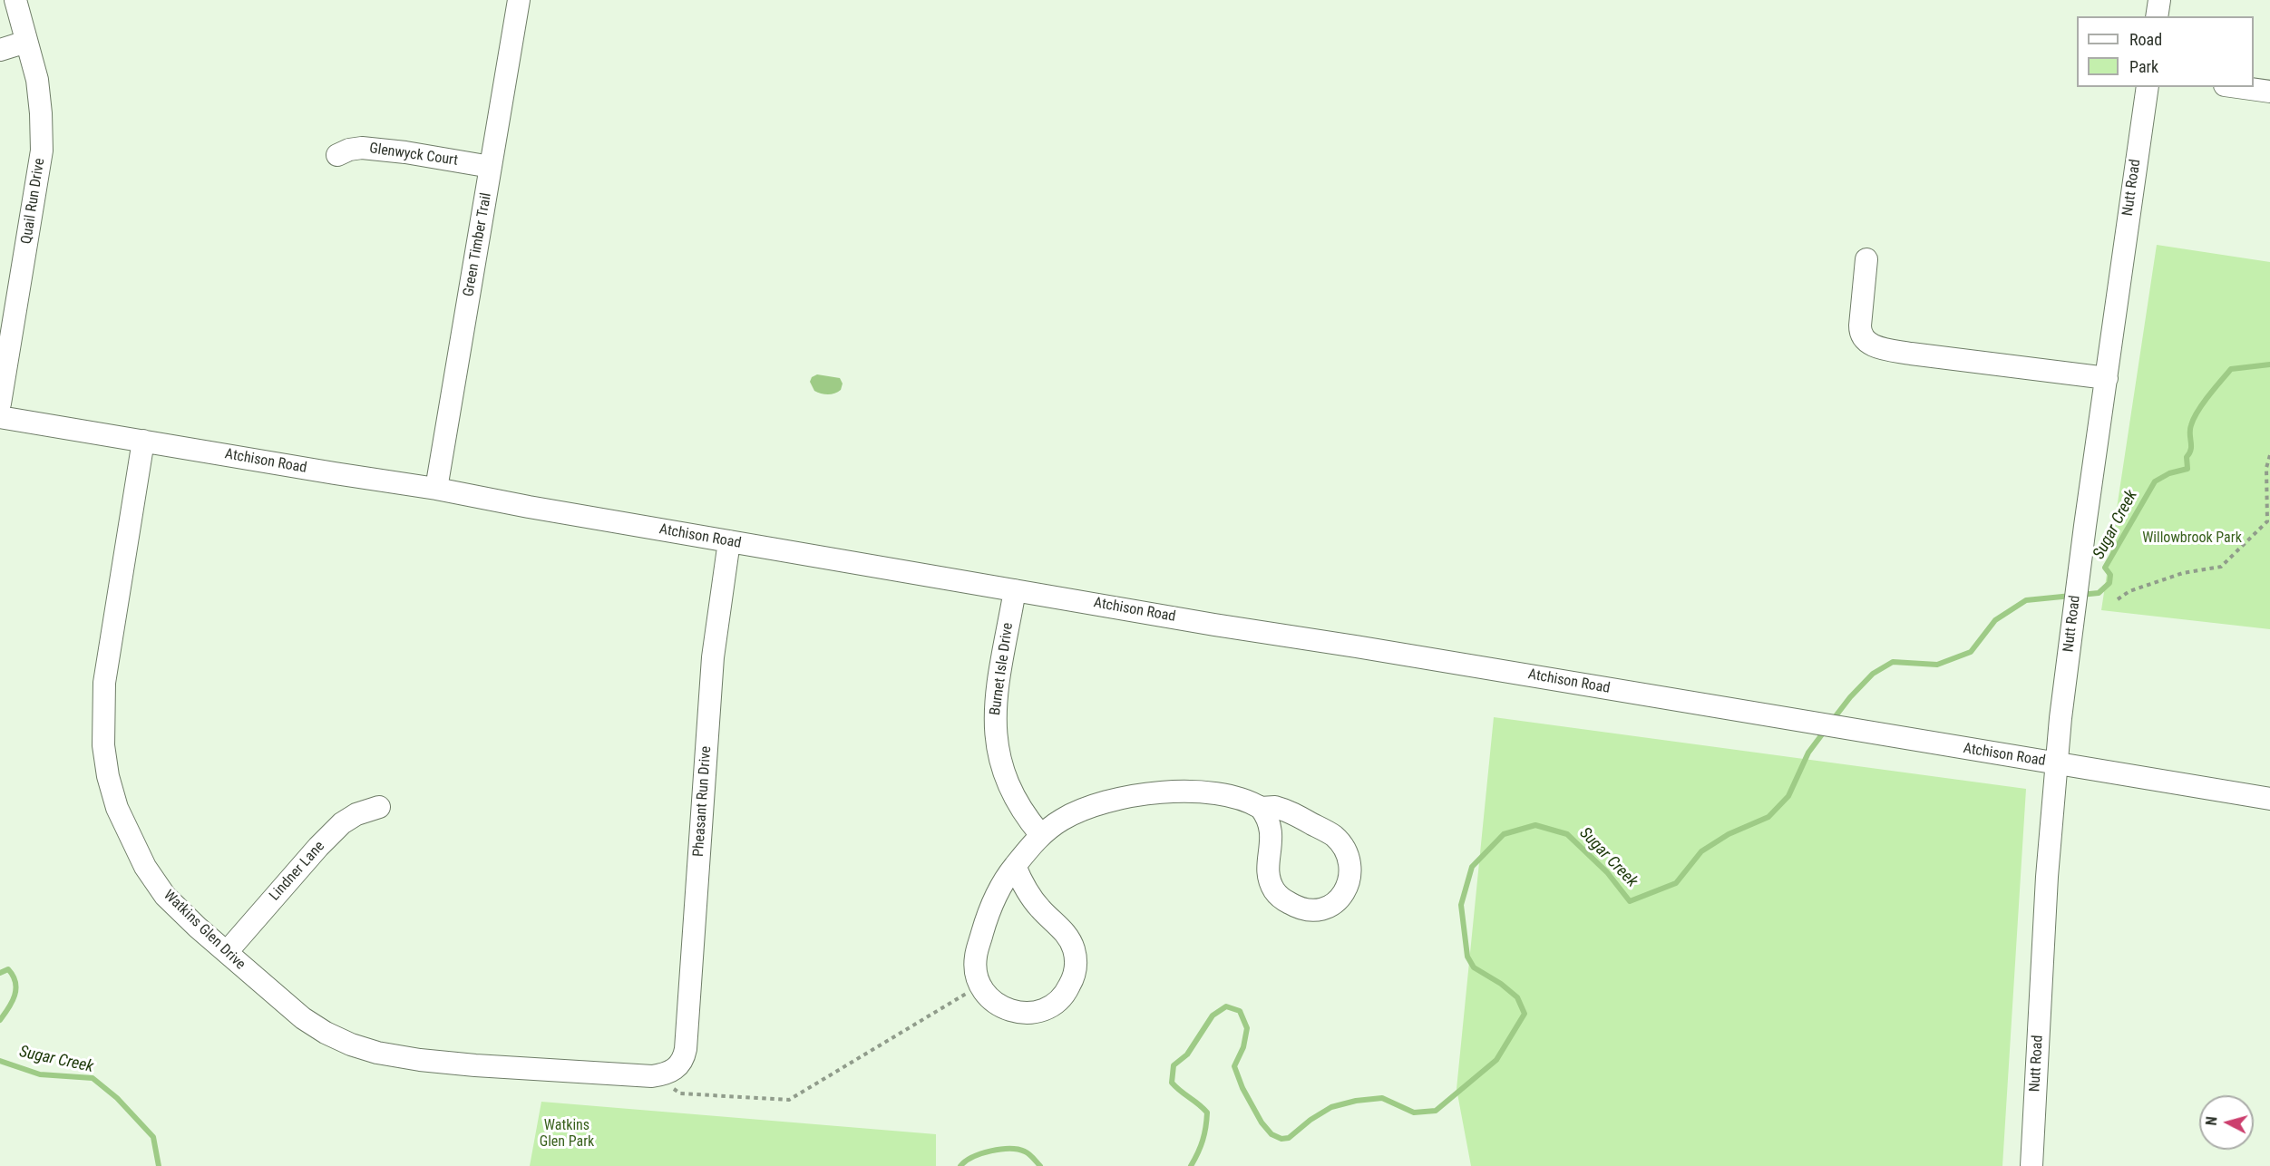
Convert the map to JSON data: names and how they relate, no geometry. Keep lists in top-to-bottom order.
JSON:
{
  "streets": {
    "street": [
      "Glenwyck Court",
      "Nutt Road",
      "Quail Run Drive",
      "Green Timber Trail",
      "Atchison Road",
      "Burnet Isle Drive",
      "Pheasant Run Drive",
      "Lindner Lane",
      "Watkins Glen Drive"
    ]
  },
  "crossings": [
    ["Glenwyck Court", "Green Timber Trail"],
    ["Nutt Road", "Atchison Road"],
    ["Green Timber Trail", "Atchison Road"],
    ["Atchison Road", "Burnet Isle Drive"],
    ["Atchison Road", "Pheasant Run Drive"],
    ["Atchison Road", "Watkins Glen Drive"],
    ["Pheasant Run Drive", "Watkins Glen Drive"],
    ["Lindner Lane", "Watkins Glen Drive"]
  ],
  "water": ["Sugar Creek"],
  "parks": ["Willowbrook Park", "Watkins Glen Park"],
  "legend": ["Road", "Park"],
  "north": "left"
}
